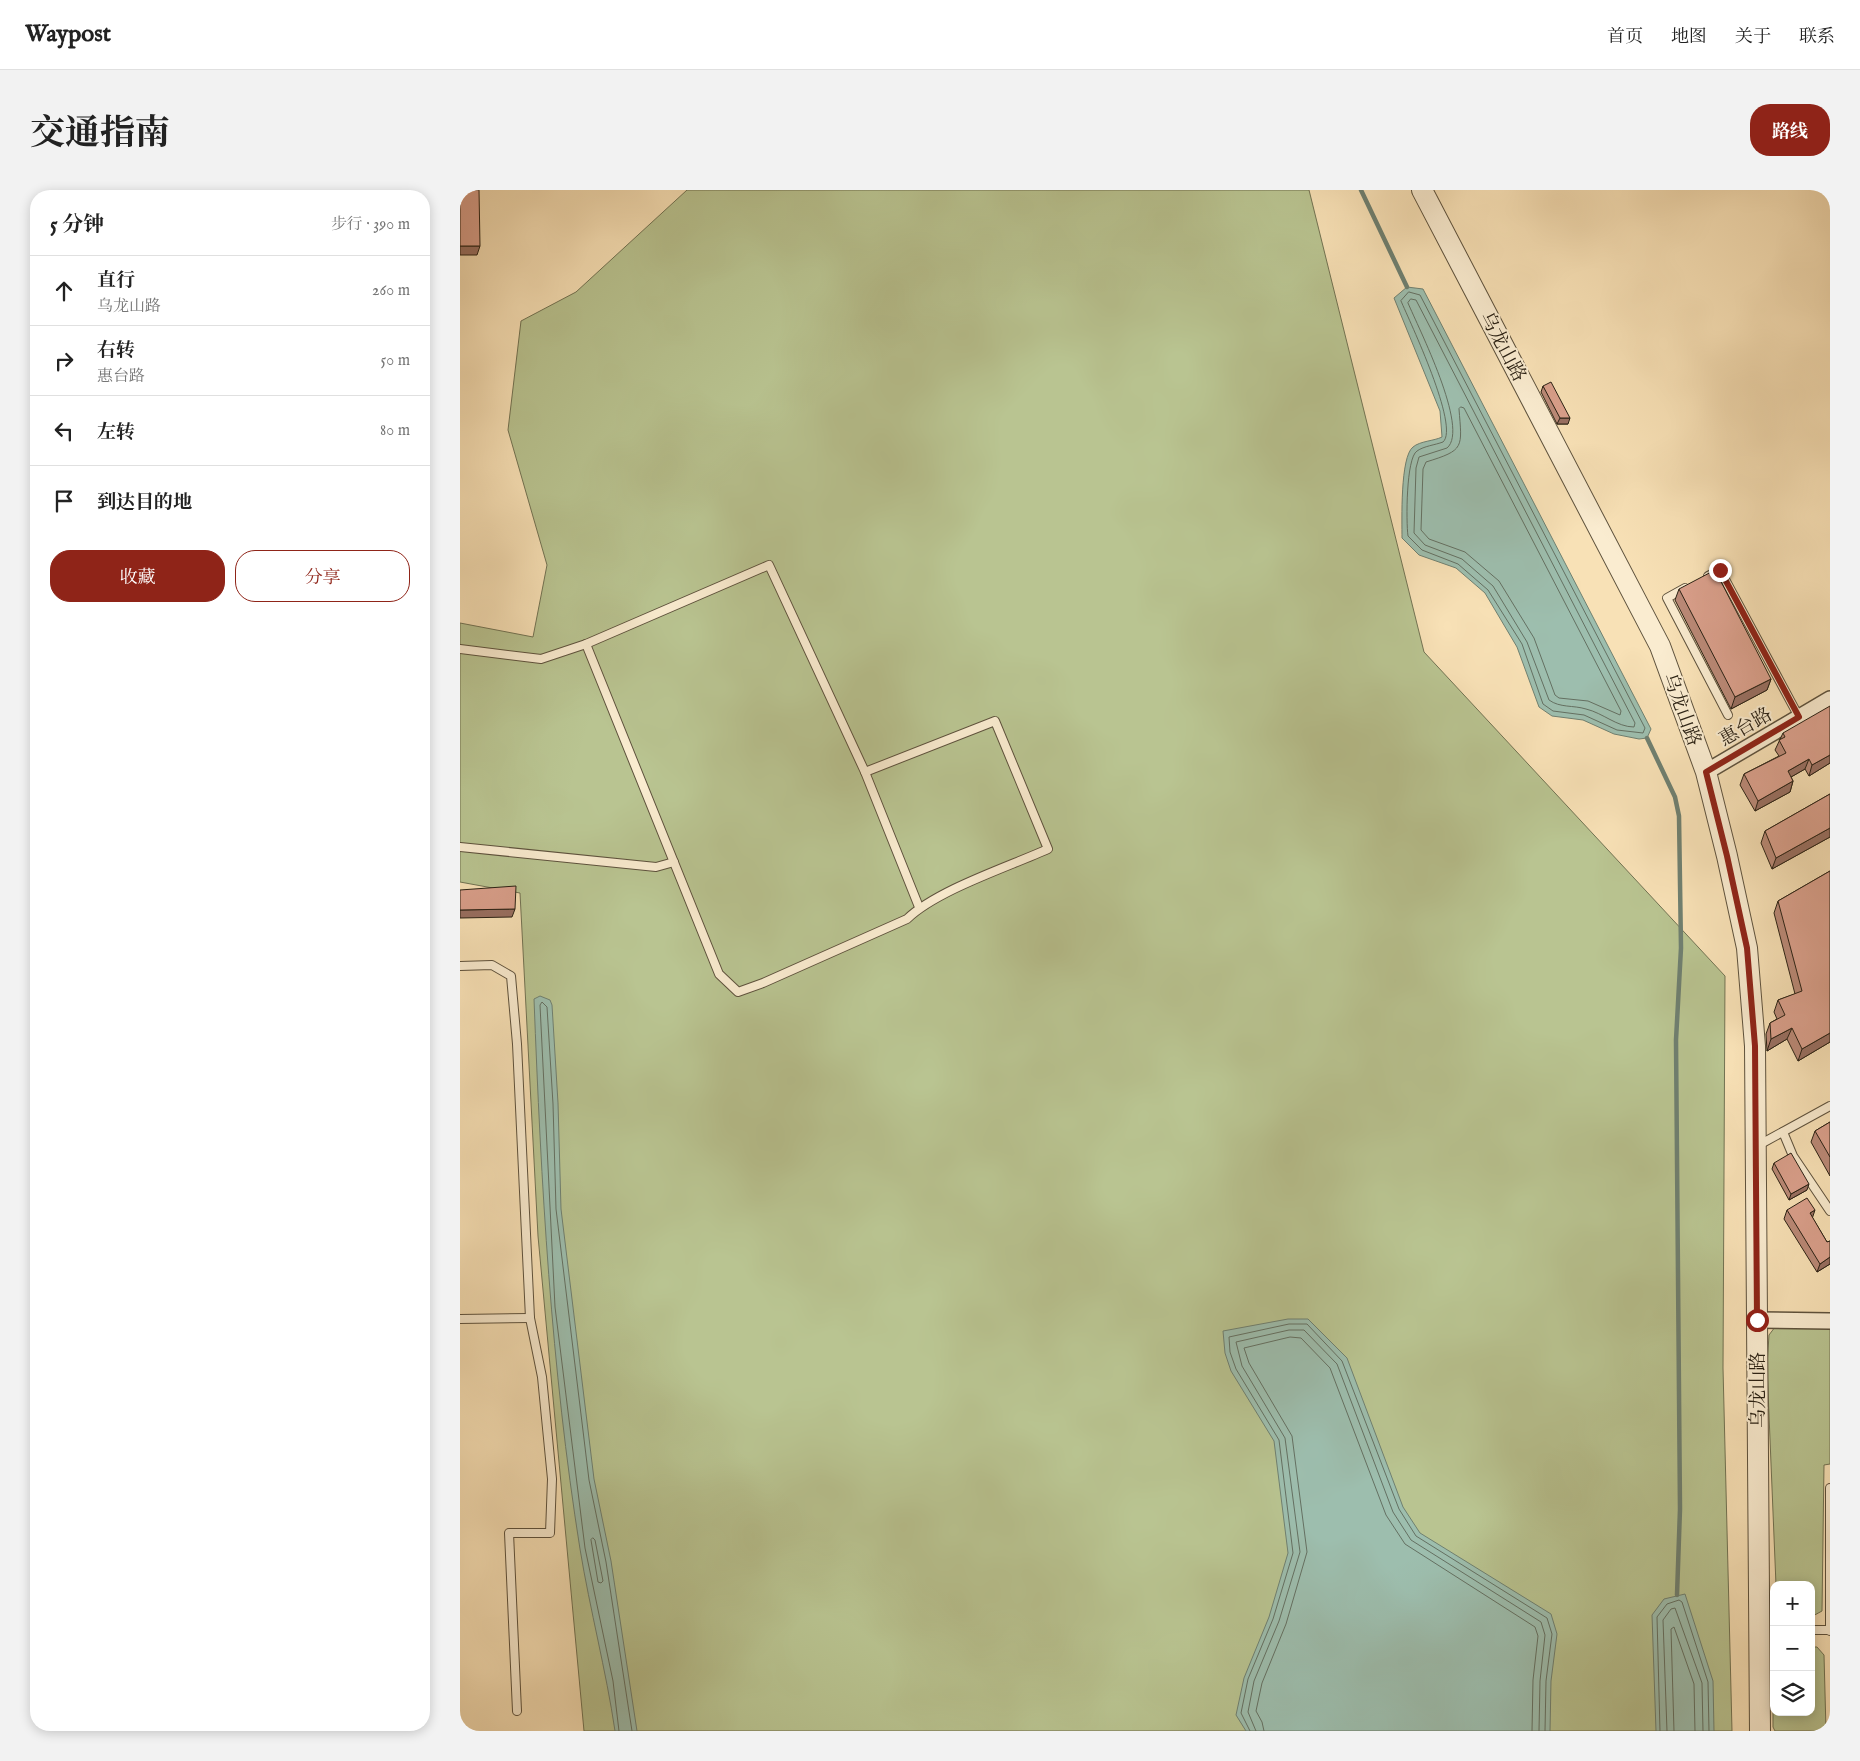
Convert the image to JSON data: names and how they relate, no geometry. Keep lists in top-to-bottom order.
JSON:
{
  "streets": {
    "street": ["乌龙山路", "惠台路"]
  },
  "crossings": [
    ["乌龙山路", "惠台路"]
  ],
  "page": {
    "header": "Waypost",
    "nav": [
      "首页",
      "地图",
      "关于",
      "联系"
    ],
    "title": "交通指南",
    "buttons": [
      "路线",
      ["收藏", "分享"]
    ],
    "heading": ["5 分钟", "步行 · 390 m"],
    "list": [
      ["直行", "乌龙山路", "260 m"],
      ["右转", "惠台路", "50 m"],
      ["左转", "80 m"],
      "到达目的地"
    ],
    "map_buttons": ["+", "−"]
  }
}
